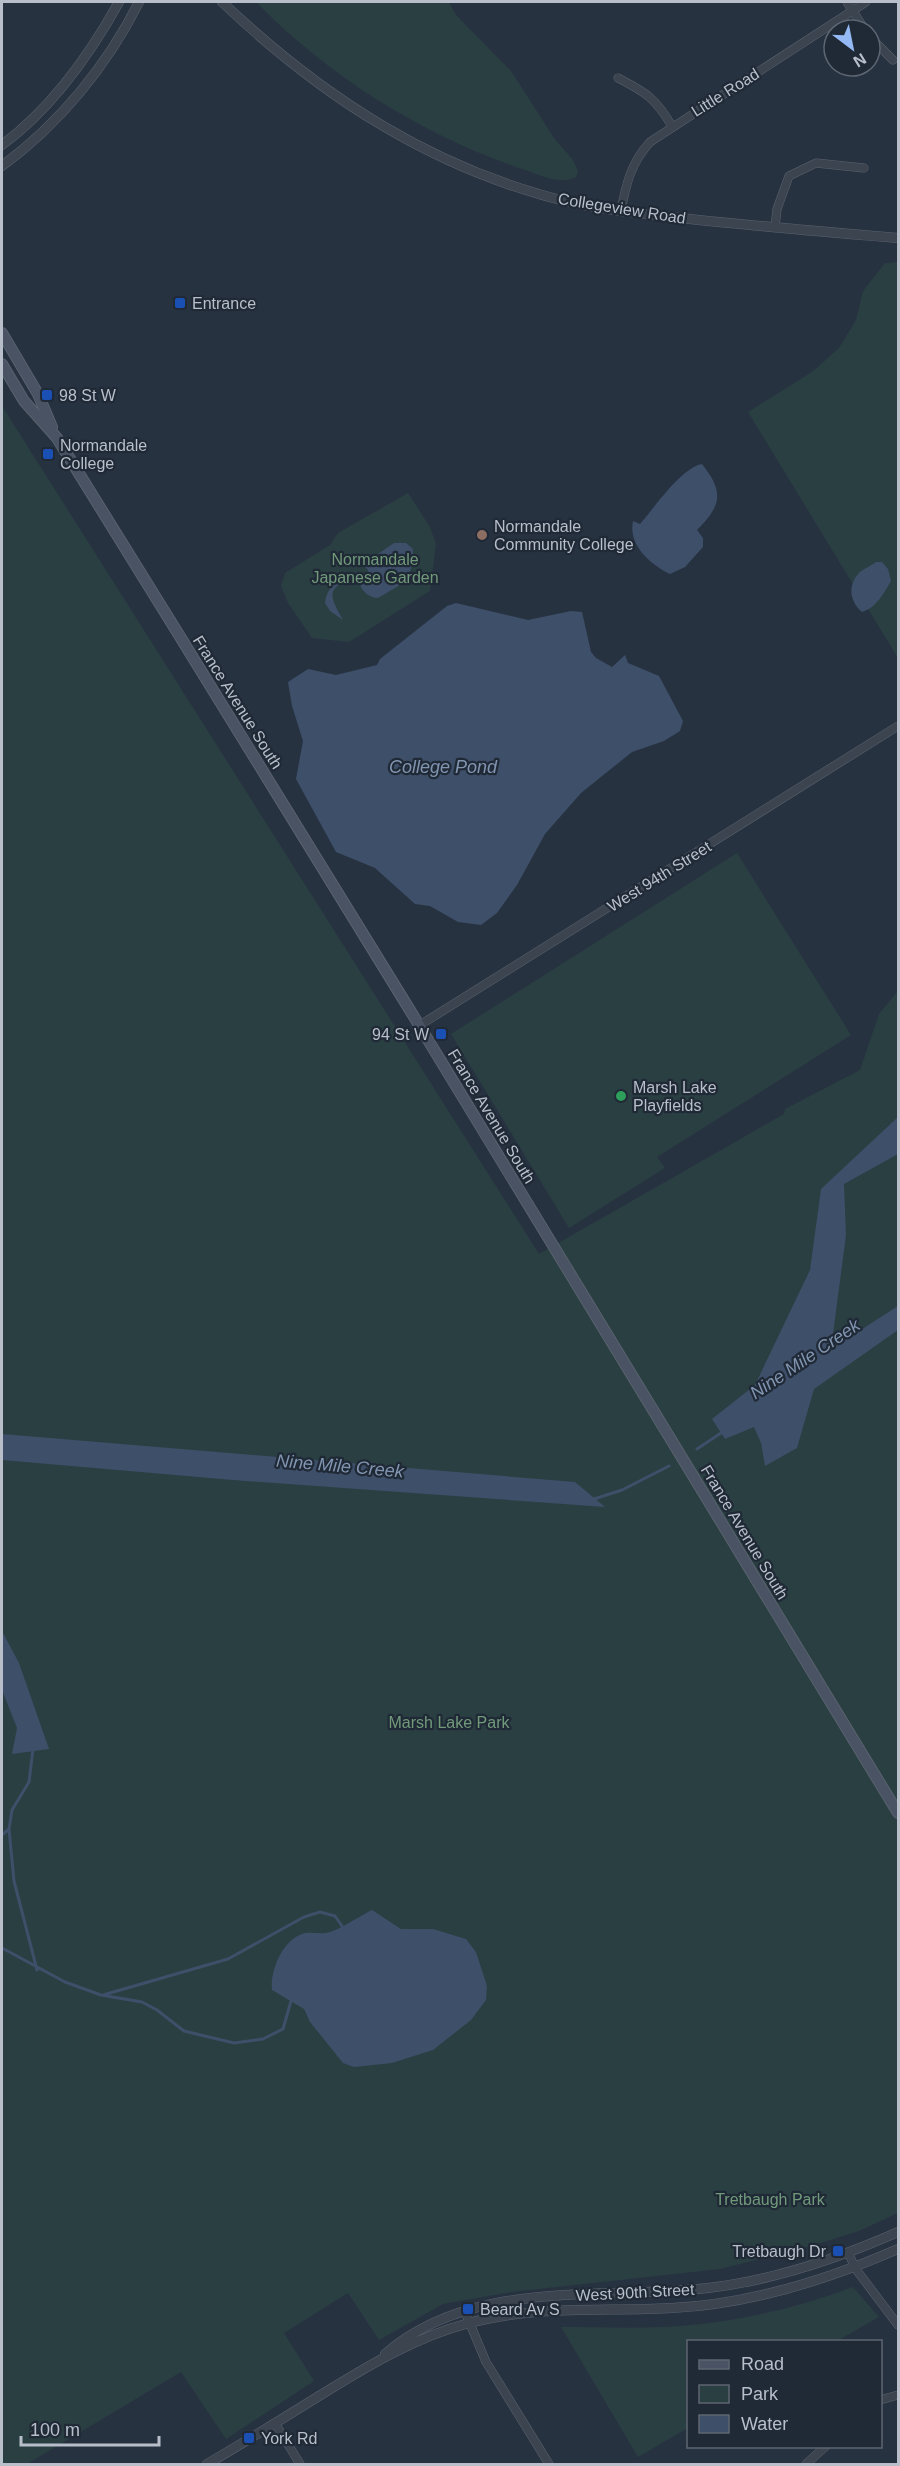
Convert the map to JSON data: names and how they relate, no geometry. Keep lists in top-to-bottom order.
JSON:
{
  "streets": {
    "main road": ["France Avenue South"],
    "street": [
      "Little Road",
      "Collegeview Road",
      "West 94th Street",
      "West 90th Street"
    ]
  },
  "crossings": [
    ["Little Road", "Collegeview Road"],
    ["France Avenue South", "West 94th Street"]
  ],
  "water": ["College Pond", "Nine Mile Creek"],
  "parks": ["Normandale Japanese Garden", "Marsh Lake Park", "Tretbaugh Park"],
  "places": {
    "transit": [
      "Entrance",
      "98 St W",
      "Normandale College",
      "94 St W",
      "Tretbaugh Dr",
      "Beard Av S",
      "York Rd"
    ],
    "other": ["Normandale Community College", "Marsh Lake Playfields"]
  },
  "legend": ["Road", "Park", "Water"],
  "scale_bar": "100 m",
  "north": "bottom right"
}
